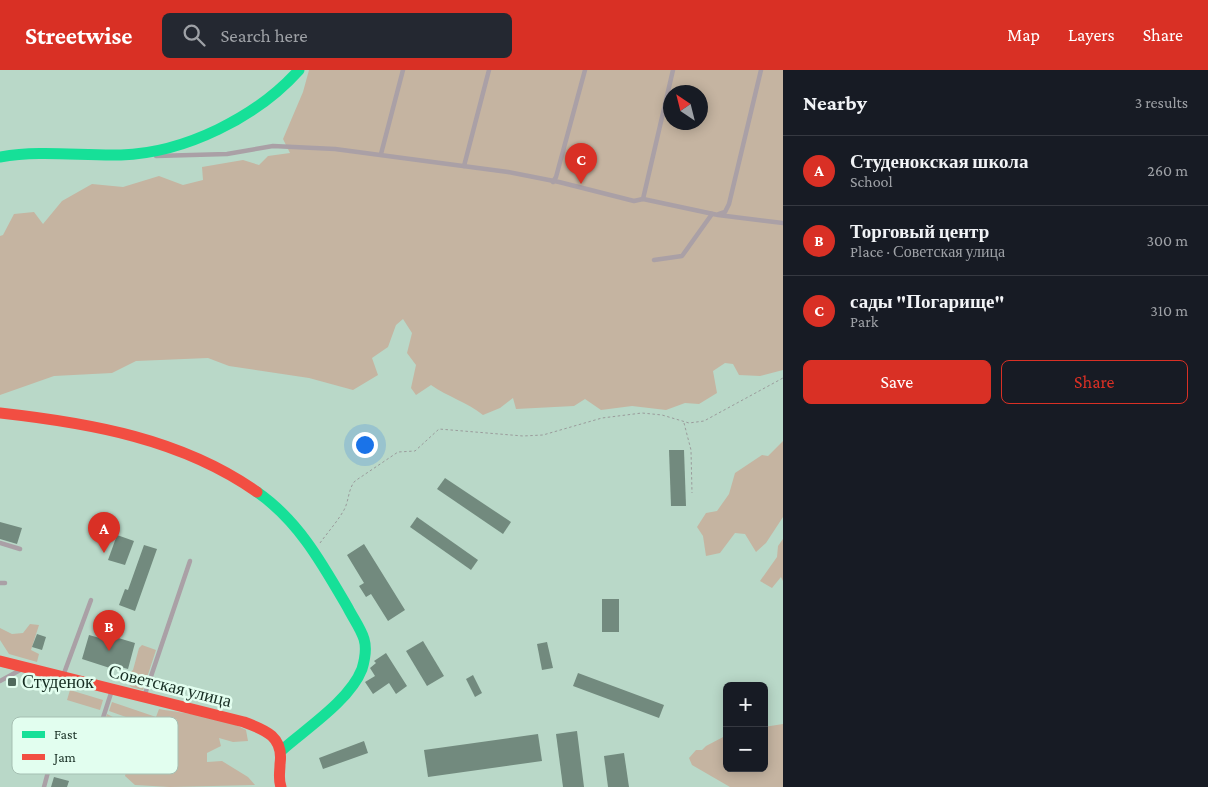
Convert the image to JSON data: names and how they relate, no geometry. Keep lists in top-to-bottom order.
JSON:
{
  "streets": {
    "street": ["Советская улица"]
  },
  "places": {
    "transit": ["Студенок"]
  },
  "legend": ["Fast", "Jam"],
  "north": "top left",
  "page": {
    "header": "Streetwise",
    "search": "Search here",
    "nav": ["Map", "Layers", "Share"],
    "heading": ["Nearby", "3 results"],
    "list": [
      {
        "mark": "A",
        "name": "Студенокская школа",
        "note": "School",
        "value": "260 m"
      },
      {
        "mark": "B",
        "name": "Торговый центр",
        "note": "Place · Советская улица",
        "value": "300 m"
      },
      {
        "mark": "C",
        "name": "сады \"Погарище\"",
        "note": "Park",
        "value": "310 m"
      }
    ],
    "pins": ["C", "A", "B"],
    "buttons": ["Save", "Share"],
    "map_buttons": ["+", "−"]
  }
}
